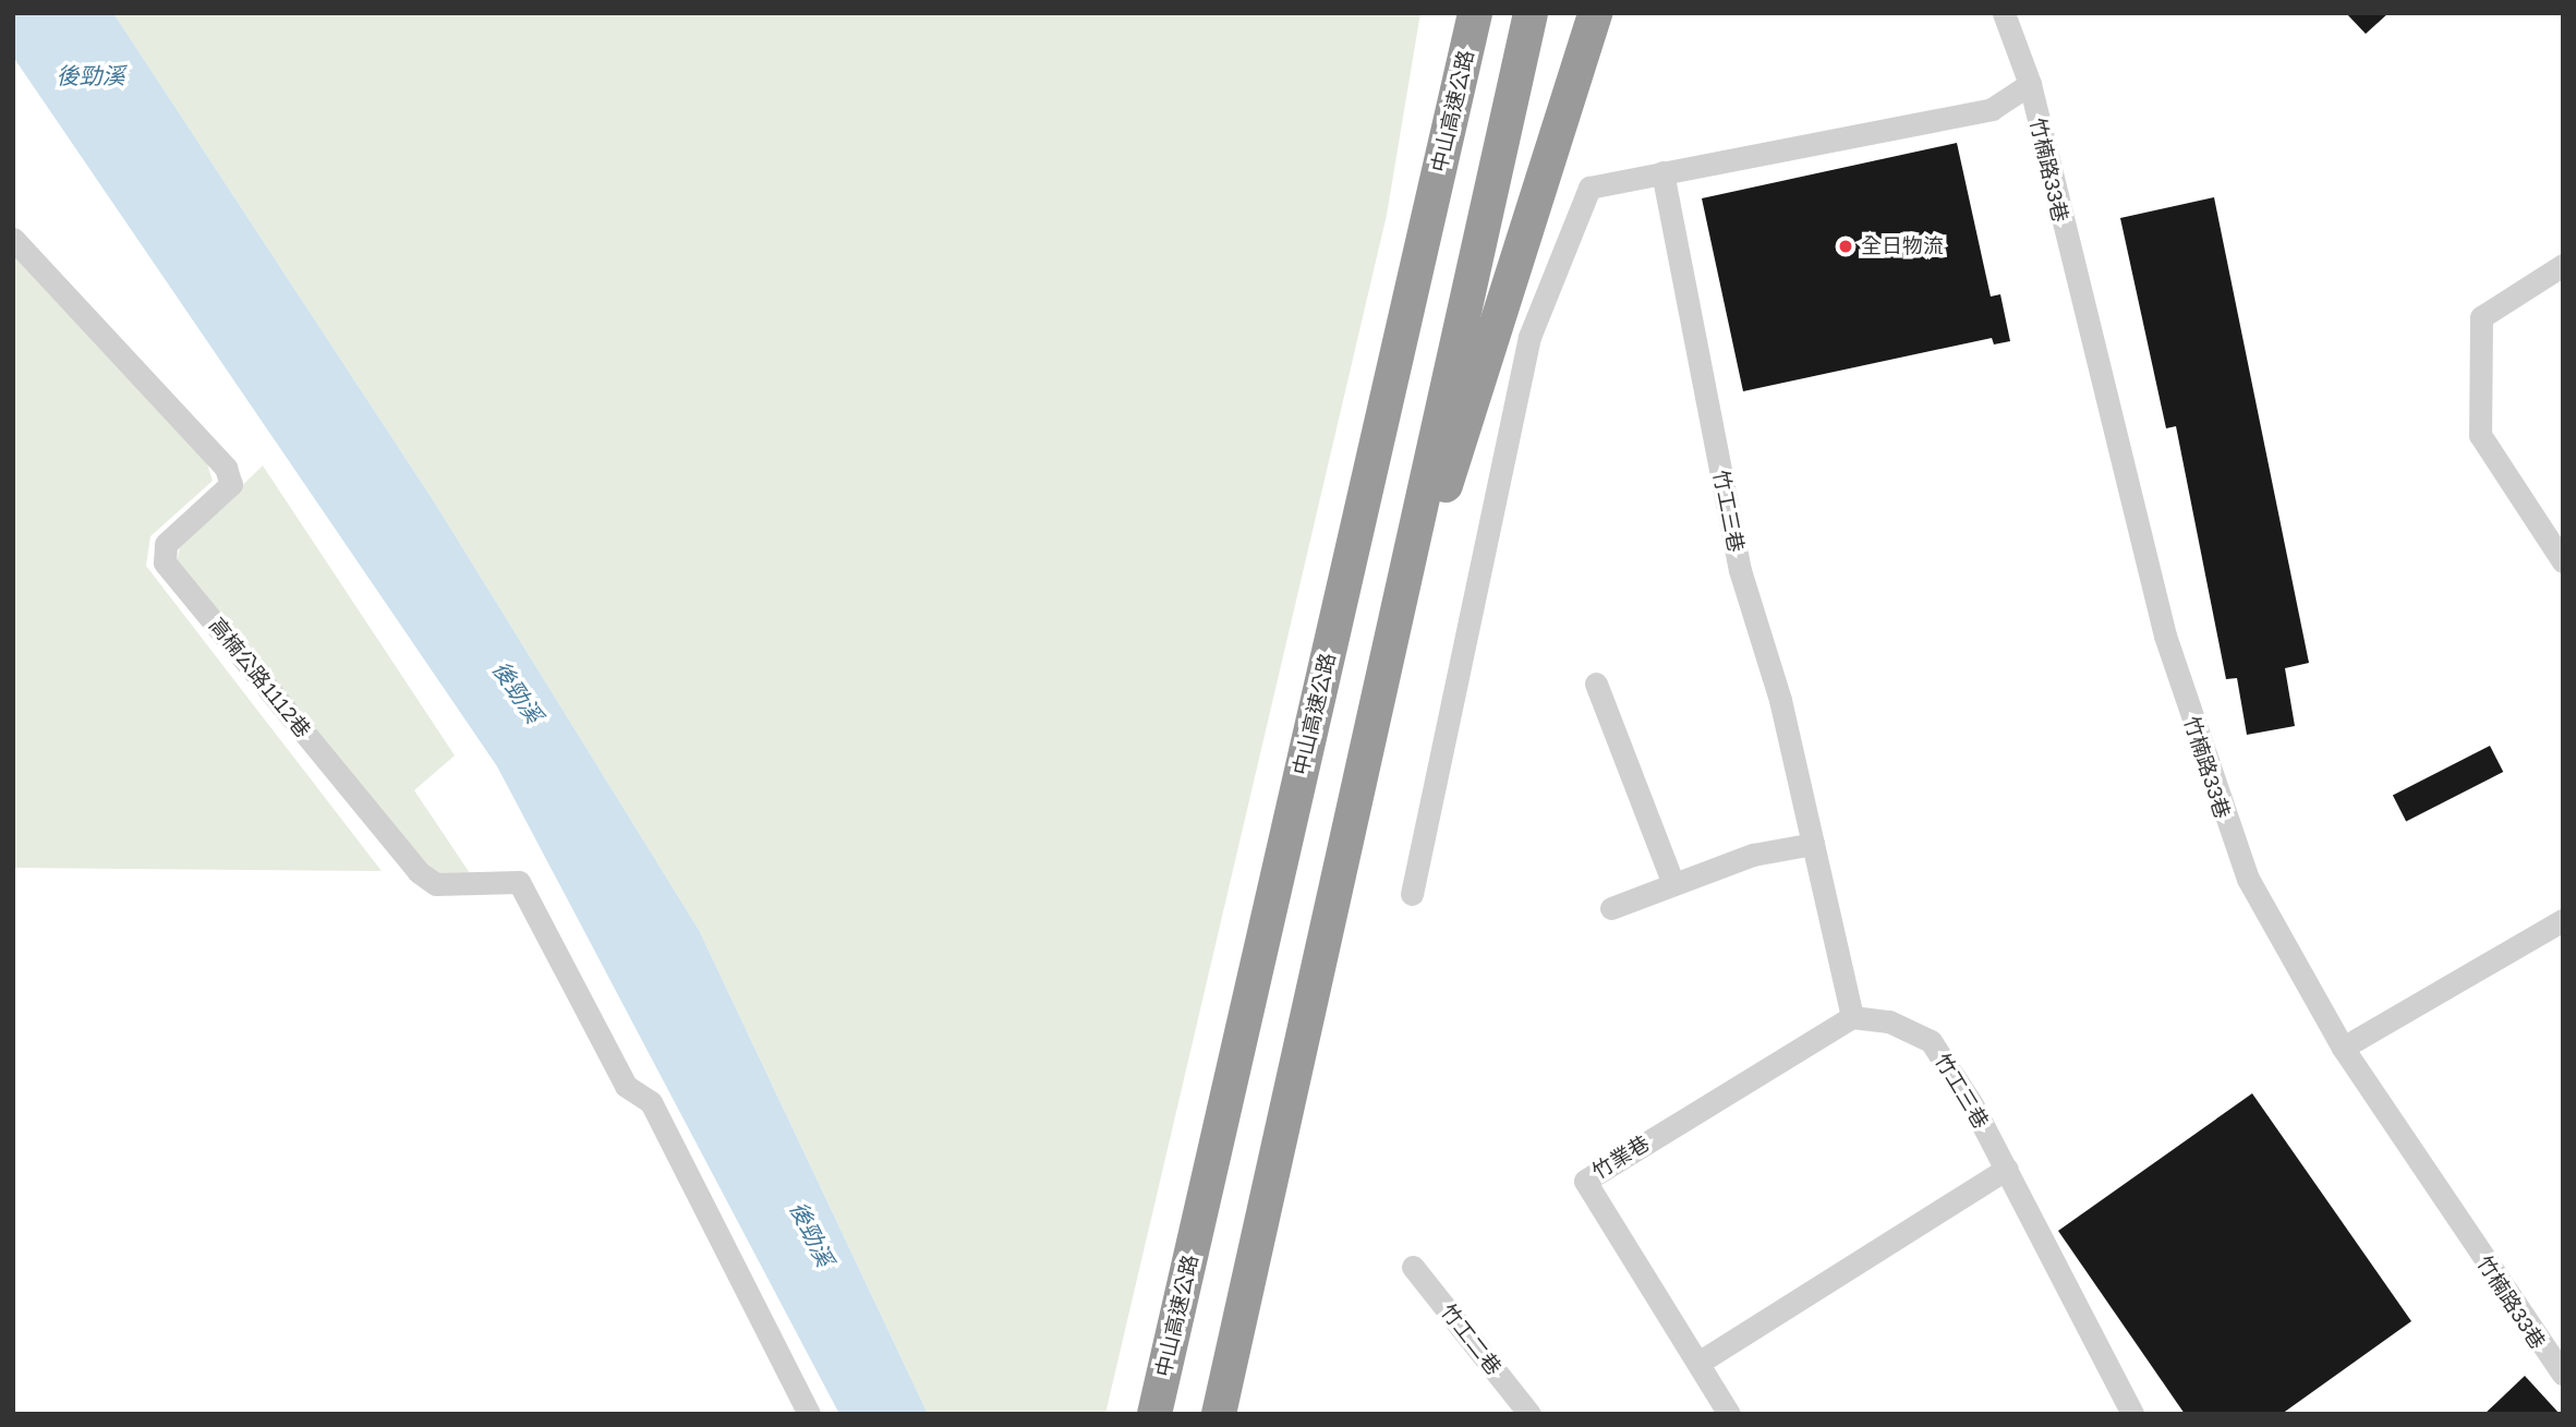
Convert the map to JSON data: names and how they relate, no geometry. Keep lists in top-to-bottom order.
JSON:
{
  "streets": {
    "highway": ["中山高速公路"],
    "street": [
      "竹楠路33巷",
      "竹工三巷",
      "高楠公路1112巷",
      "竹業巷",
      "竹工二巷"
    ]
  },
  "crossings": [
    ["竹工三巷", "竹業巷"]
  ],
  "water": ["後勁溪"],
  "places": ["全日物流"]
}
